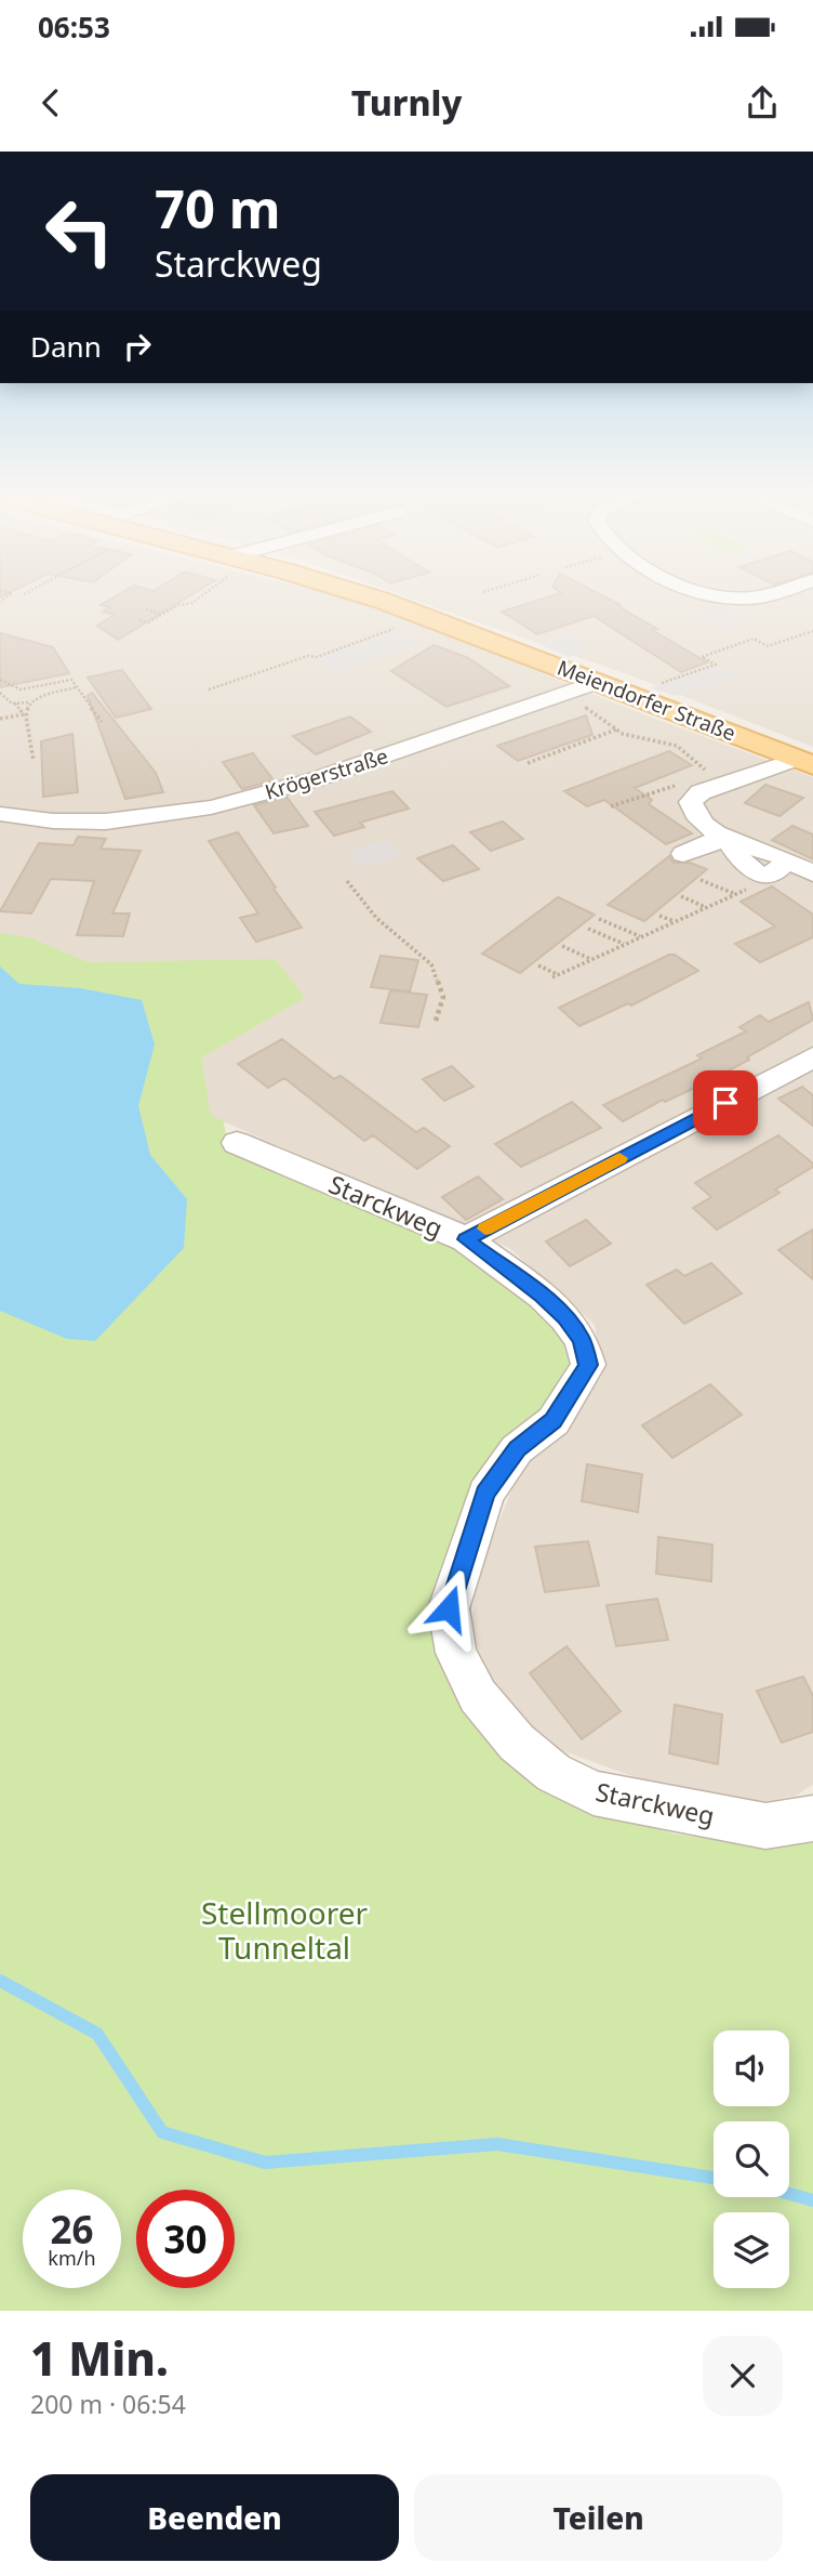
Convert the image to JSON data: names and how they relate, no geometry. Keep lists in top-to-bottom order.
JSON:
{
  "streets": {
    "main road": ["Meiendorfer Straße"],
    "street": ["Krögerstraße", "Starckweg"]
  },
  "crossings": [
    ["Meiendorfer Straße", "Krögerstraße"]
  ],
  "parks": ["Stellmoorer Tunneltal"],
  "page": {
    "status": "06:53",
    "header": "Turnly",
    "turn": ["70 m", "Starckweg"],
    "then": "Dann",
    "speed": "26 km/h",
    "limit": "30",
    "heading": ["1 Min.", "200 m · 06:54"],
    "buttons": ["Beenden", "Teilen"]
  }
}
